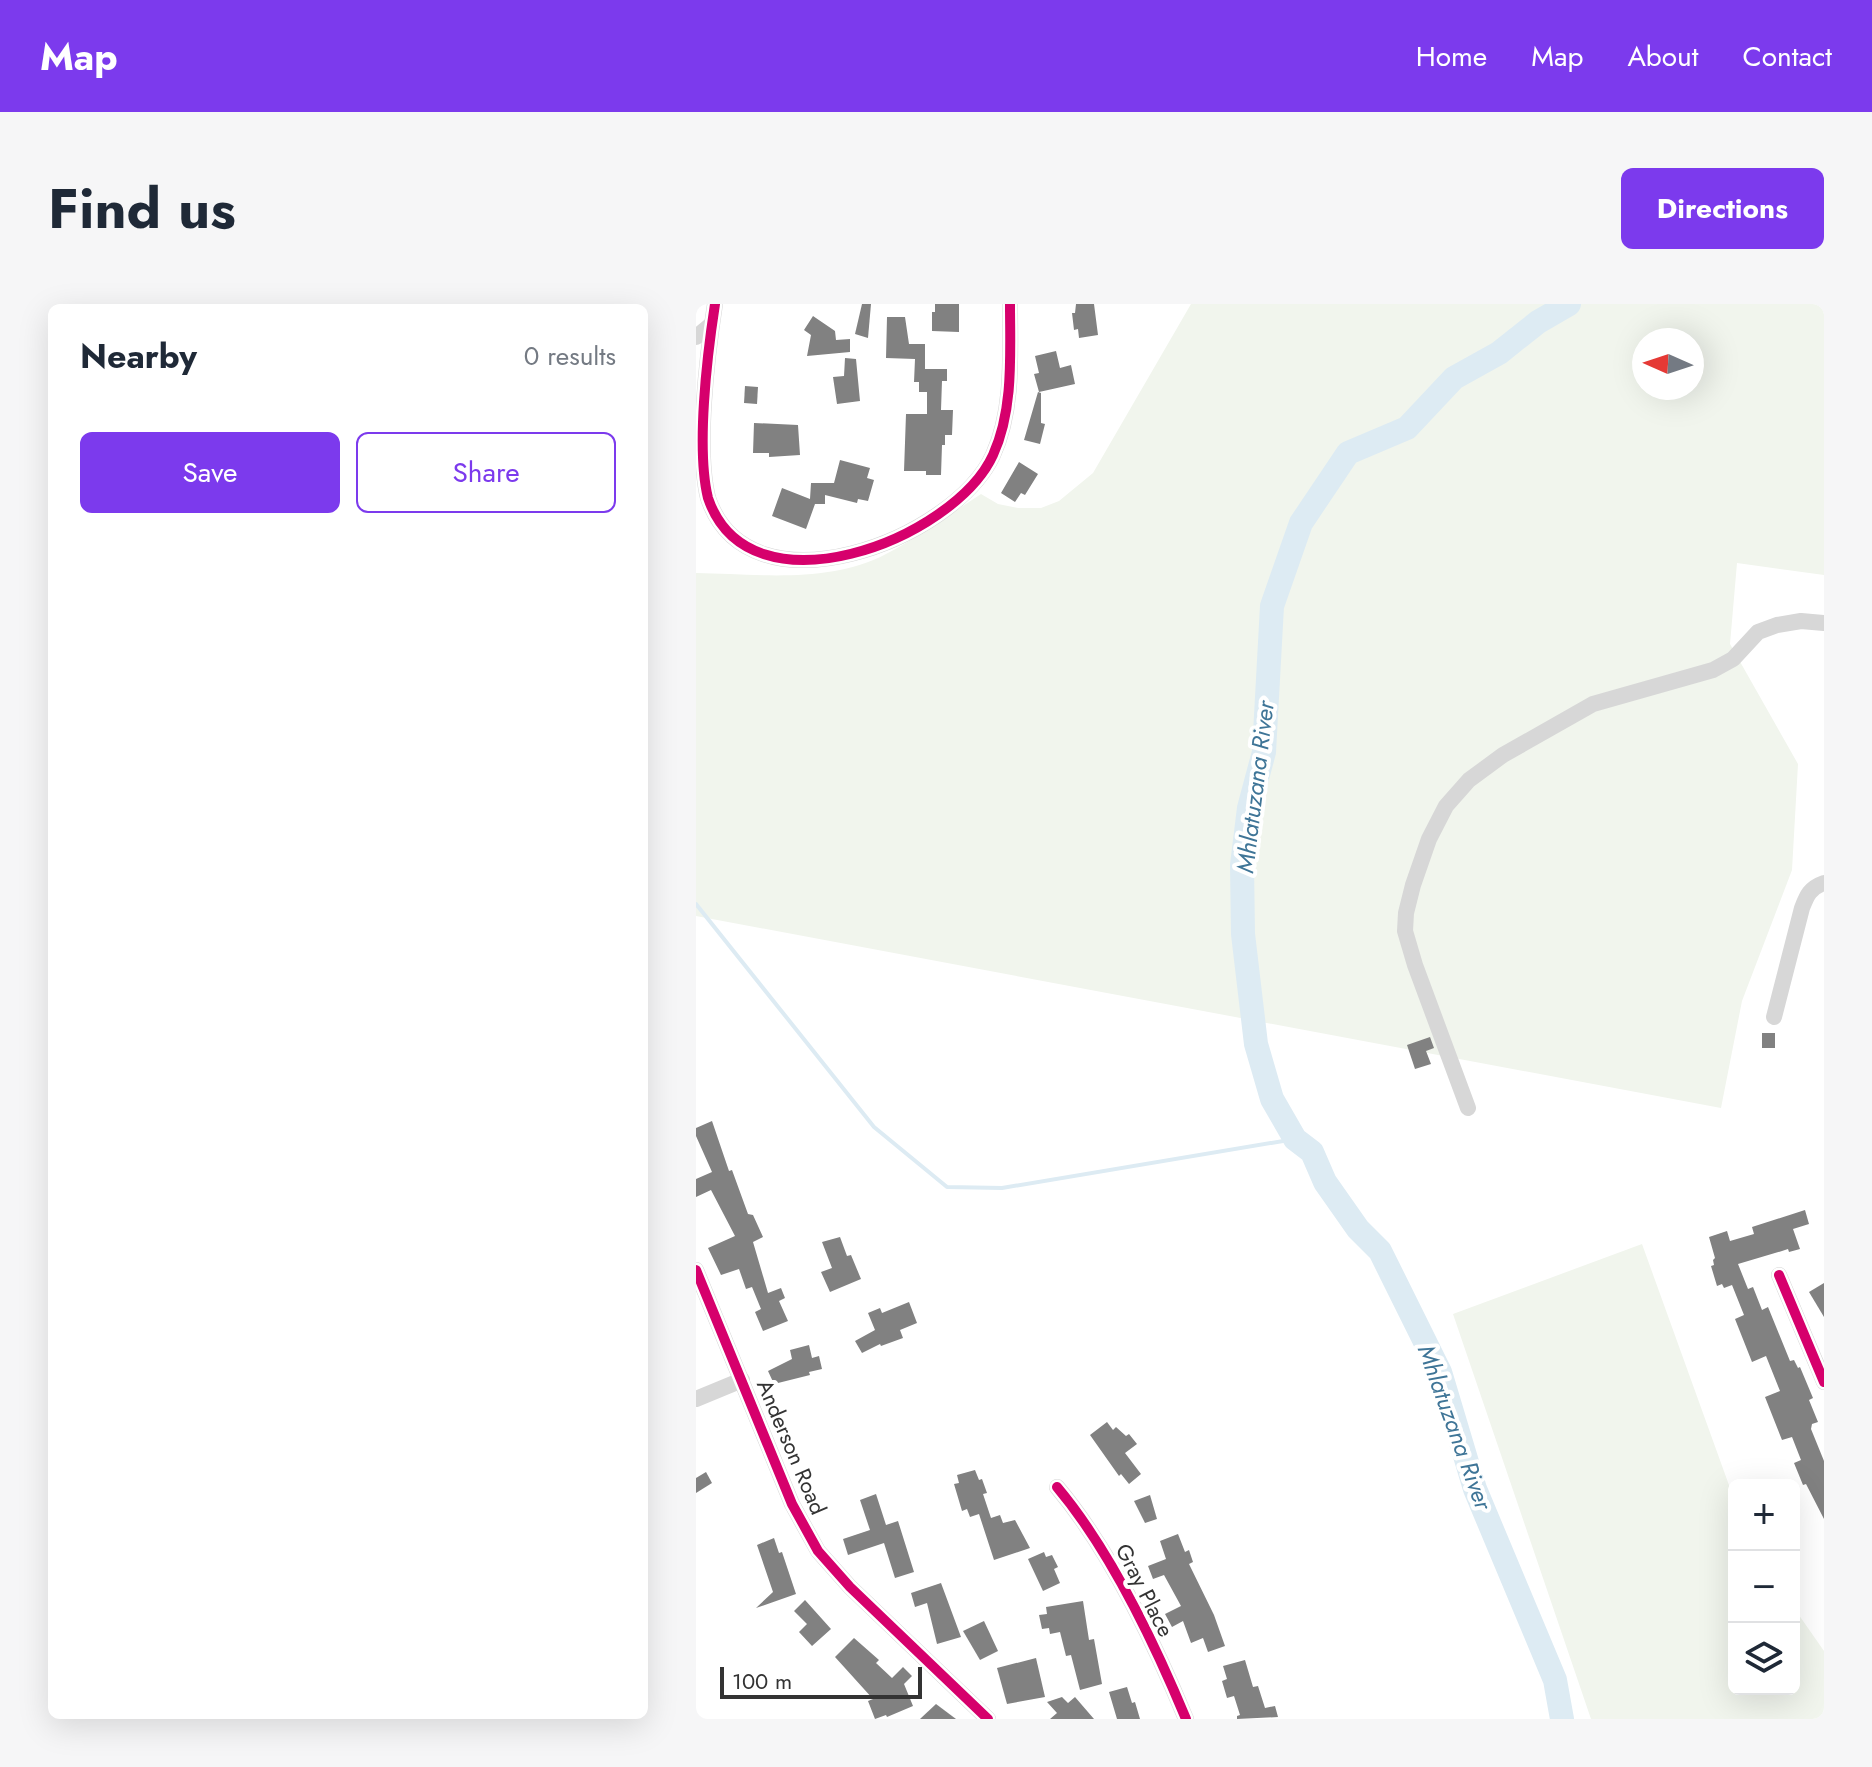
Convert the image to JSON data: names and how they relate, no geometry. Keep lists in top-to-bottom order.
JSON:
{
  "streets": {
    "street": ["Anderson Road", "Gray Place"]
  },
  "water": ["Mhlatuzana River"],
  "scale_bar": "100 m",
  "north": "left",
  "page": {
    "header": "Map",
    "nav": [
      "Home",
      "Map",
      "About",
      "Contact"
    ],
    "title": "Find us",
    "buttons": [
      "Directions",
      ["Save", "Share"]
    ],
    "heading": ["Nearby", "0 results"],
    "map_buttons": ["+", "−"],
    "scale": "100 m"
  }
}
